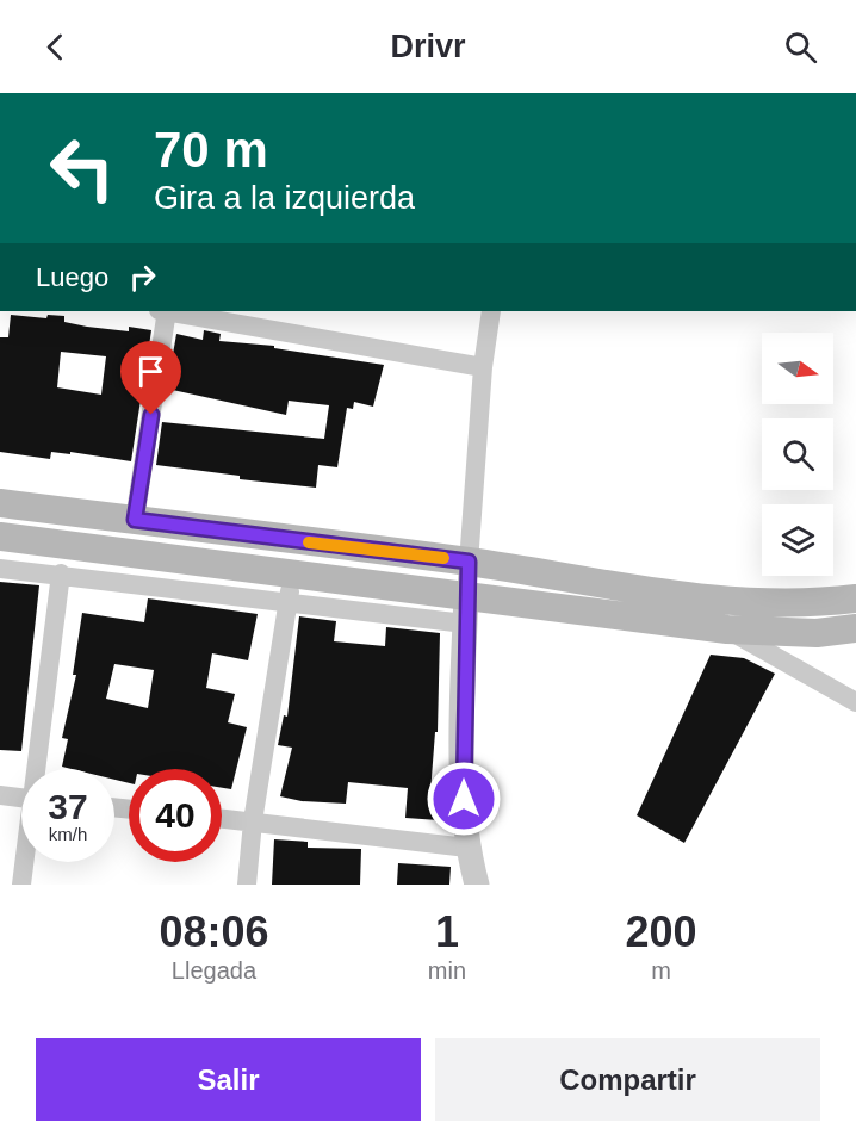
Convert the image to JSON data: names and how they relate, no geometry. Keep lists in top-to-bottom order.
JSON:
{
  "north": "right",
  "page": {
    "header": "Drivr",
    "turn": ["70 m", "Gira a la izquierda"],
    "then": "Luego",
    "speed": "37 km/h",
    "limit": "40",
    "eta": [
      "08:06",
      "Llegada",
      "1",
      "min",
      "200",
      "m"
    ],
    "buttons": ["Salir", "Compartir"]
  }
}
